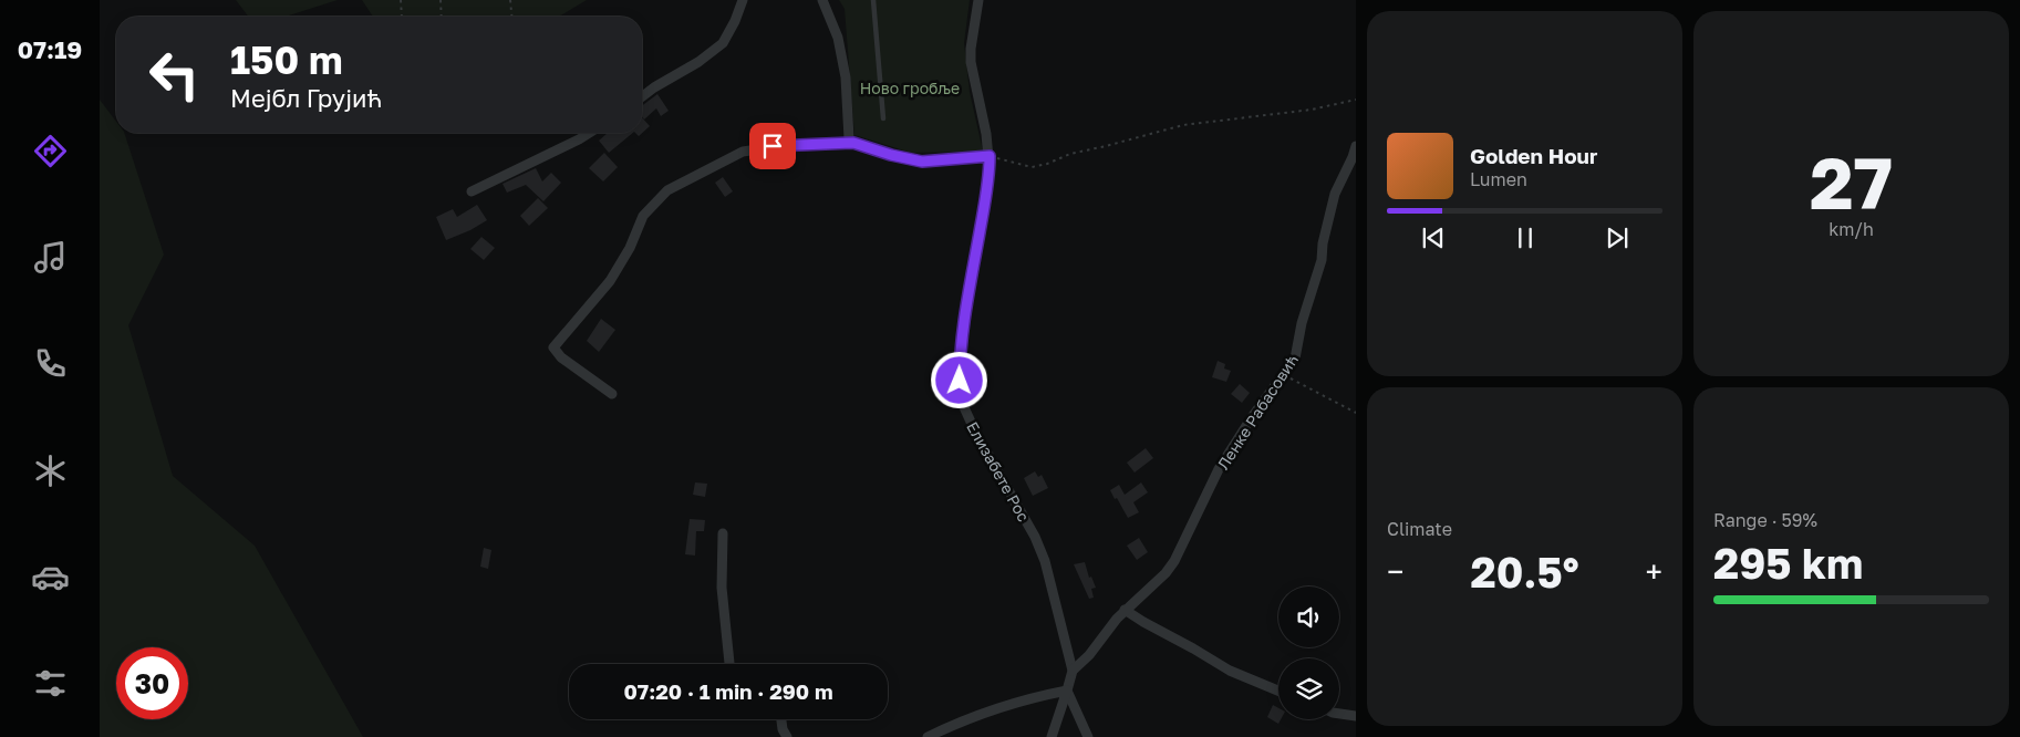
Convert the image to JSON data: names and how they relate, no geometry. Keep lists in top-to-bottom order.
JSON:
{
  "streets": {
    "street": ["Ленке Рабасовић", "Елизабете Рос"]
  },
  "crossings": [
    ["Ленке Рабасовић", "Елизабете Рос"]
  ],
  "parks": ["Ново гробље"],
  "page": {
    "tabs": "07:19",
    "tile": [
      ["27", "km/h"],
      "Climate",
      ["Range · 59%", "295 km"]
    ],
    "turn": ["150 m", "Мејбл Грујић"],
    "song": ["Golden Hour", "Lumen"],
    "heat": ["−", "20.5°", "+"],
    "limit": "30",
    "trip": "07:20 · 1 min · 290 m"
  }
}
